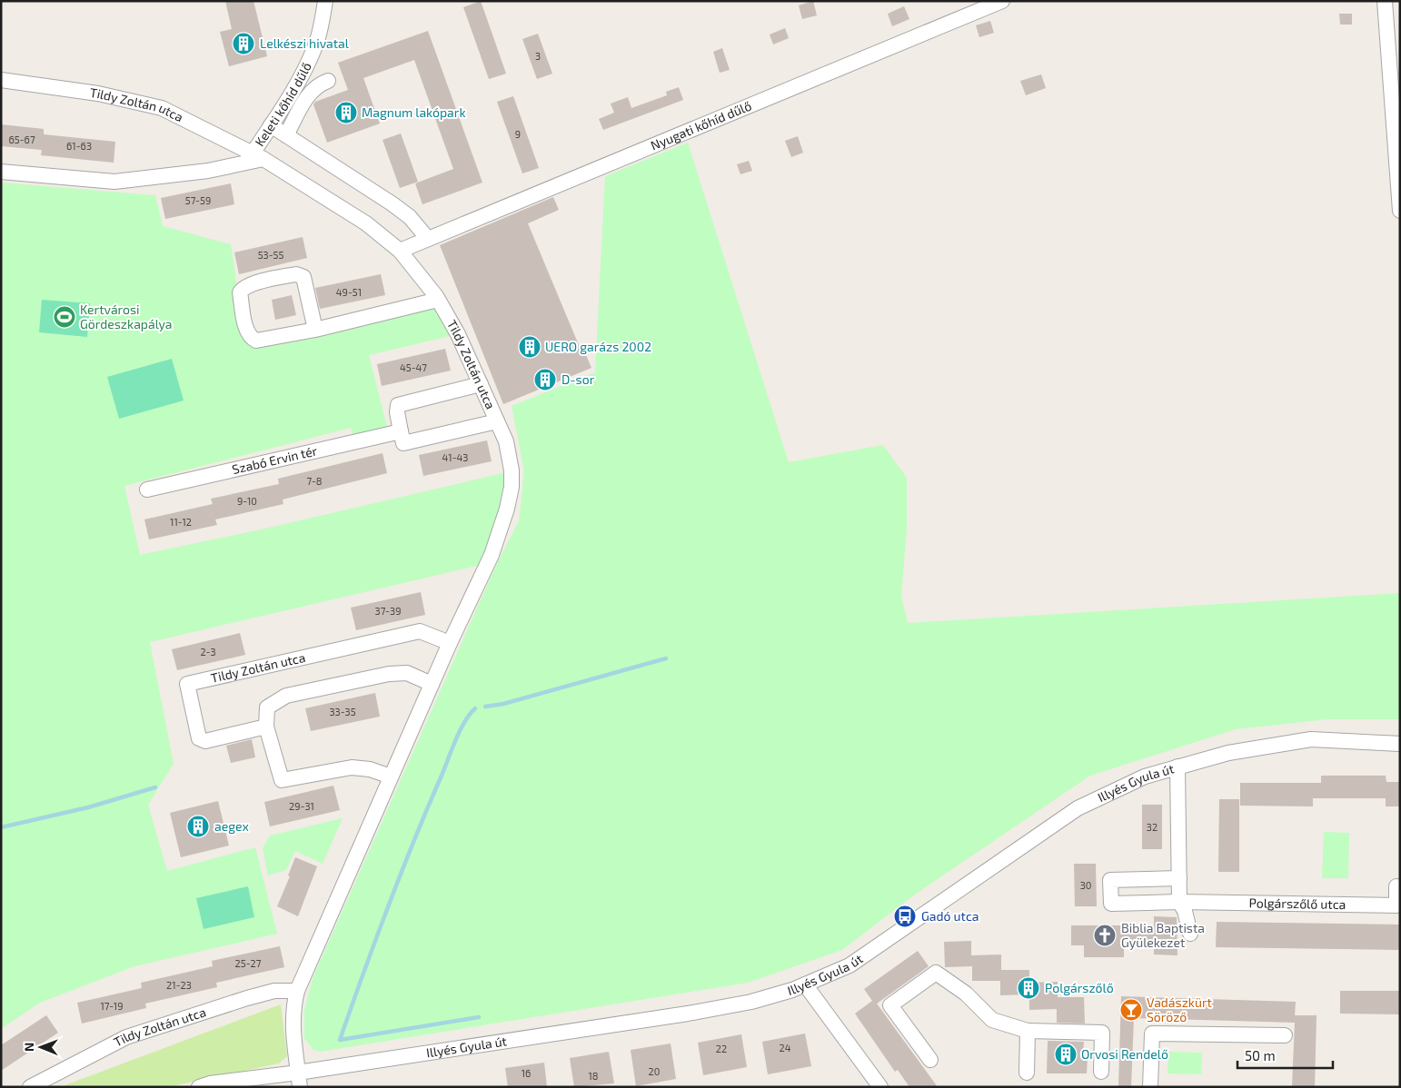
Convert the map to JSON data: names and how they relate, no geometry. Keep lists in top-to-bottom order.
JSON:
{
  "streets": {
    "street": [
      "Keleti kőhíd dűlő",
      "Tildy Zoltán utca",
      "Nyugati kőhíd dűlő",
      "Szabó Ervin tér",
      "Illyés Gyula út",
      "Polgárszőlő utca"
    ]
  },
  "crossings": [
    ["Keleti kőhíd dűlő", "Tildy Zoltán utca"],
    ["Tildy Zoltán utca", "Nyugati kőhíd dűlő"],
    ["Tildy Zoltán utca", "Illyés Gyula út"]
  ],
  "places": {
    "building": [
      "Lelkészi hivatal",
      "Magnum lakópark",
      "UERO garázs 2002",
      "D-sor",
      "aegex",
      "Polgárszőlő",
      "Orvosi Rendelő"
    ],
    "sports": ["Kertvárosi Gördeszkapálya"],
    "bus stop": ["Gadó utca"],
    "church": ["Biblia Baptista Gyülekezet"],
    "bar": ["Vadászkürt Söröző"]
  },
  "house_numbers": [
    "3",
    "9",
    "65-67",
    "61-63",
    "57-59",
    "53-55",
    "49-51",
    "45-47",
    "41-43",
    "7-8",
    "9-10",
    "11-12",
    "37-39",
    "2-3",
    "33-35",
    "29-31",
    "32",
    "30",
    "25-27",
    "21-23",
    "17-19",
    "24",
    "22",
    "20",
    "16",
    "18"
  ],
  "scale_bar": "50 m",
  "north": "left"
}
